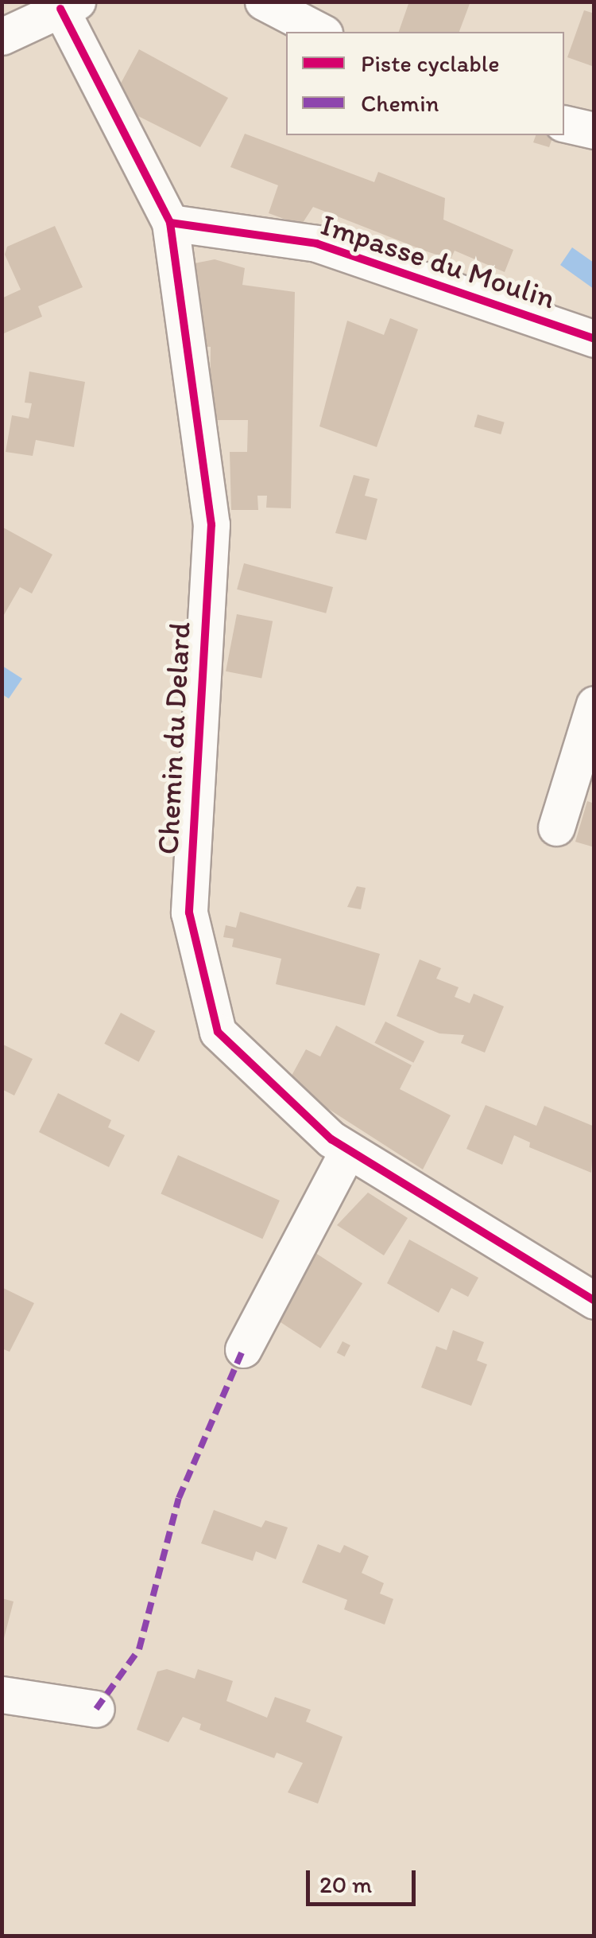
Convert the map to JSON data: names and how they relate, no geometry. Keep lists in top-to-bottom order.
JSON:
{
  "streets": {
    "street": ["Impasse du Moulin", "Chemin du Delard"]
  },
  "crossings": [
    ["Impasse du Moulin", "Chemin du Delard"]
  ],
  "legend": ["Piste cyclable", "Chemin"],
  "scale_bar": "20 m"
}
